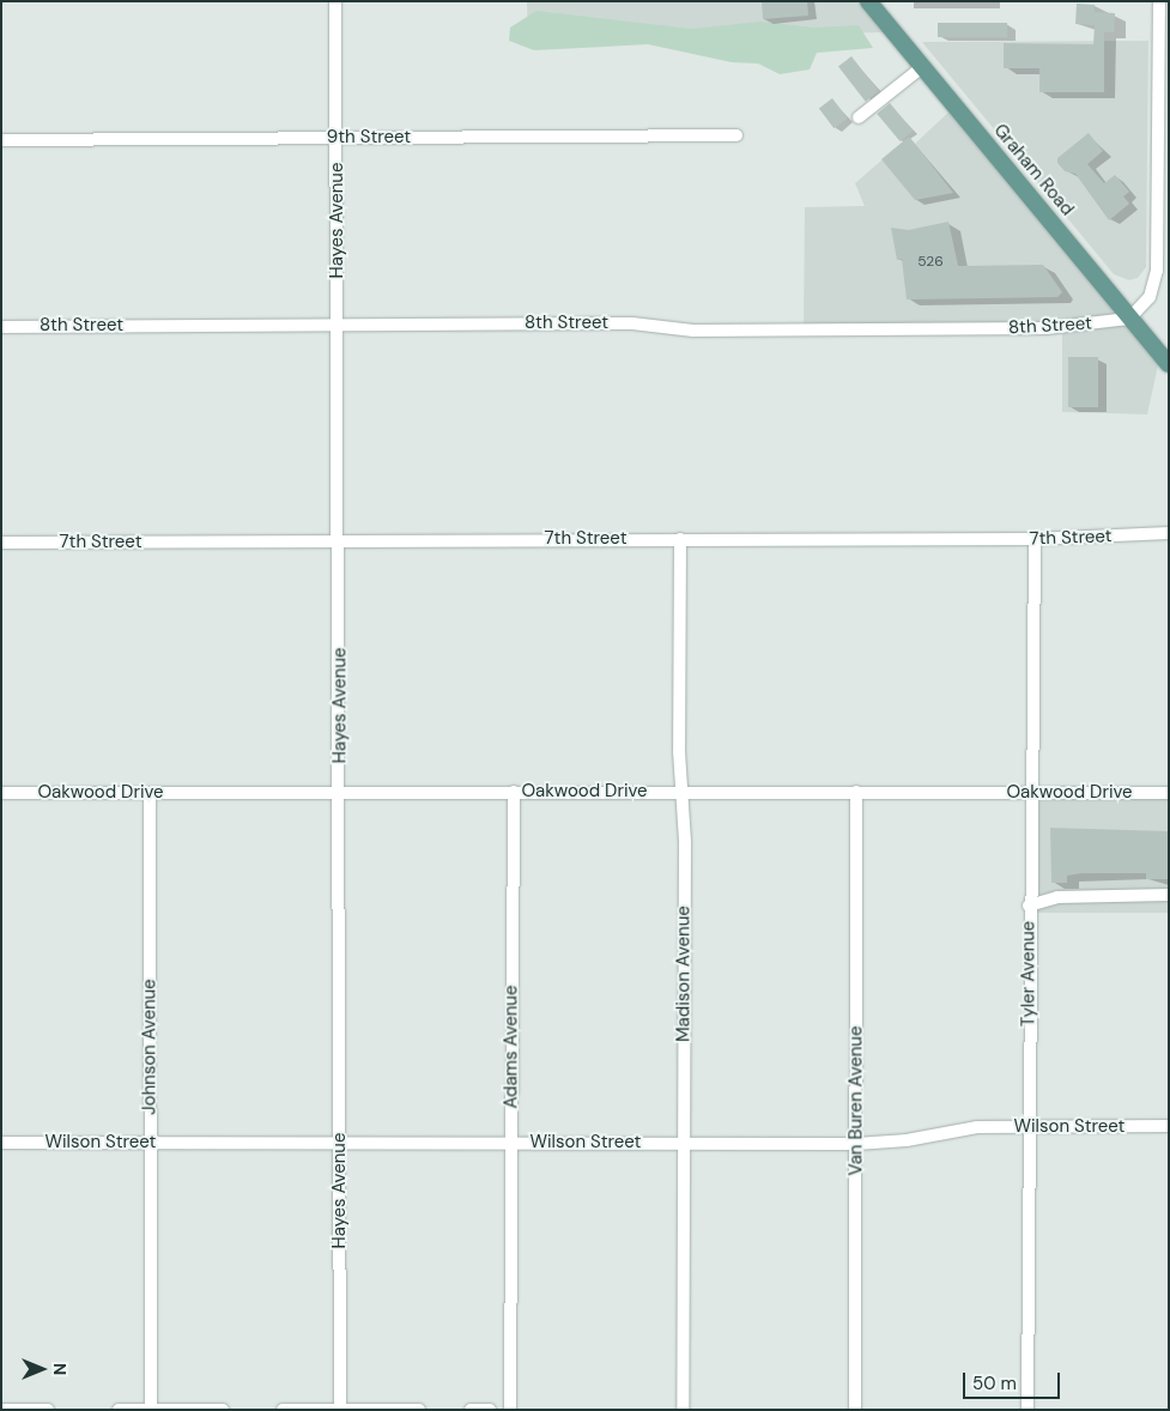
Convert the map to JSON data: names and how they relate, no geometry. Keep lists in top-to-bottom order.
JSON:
{
  "streets": {
    "main road": ["Graham Road"],
    "street": [
      "9th Street",
      "Hayes Avenue",
      "8th Street",
      "7th Street",
      "Oakwood Drive",
      "Madison Avenue",
      "Tyler Avenue",
      "Johnson Avenue",
      "Adams Avenue",
      "Van Buren Avenue",
      "Wilson Street"
    ]
  },
  "crossings": [
    ["9th Street", "Hayes Avenue"],
    ["Graham Road", "8th Street"],
    ["Hayes Avenue", "8th Street"],
    ["Hayes Avenue", "7th Street"],
    ["Hayes Avenue", "Oakwood Drive"],
    ["Hayes Avenue", "Wilson Street"],
    ["7th Street", "Madison Avenue"],
    ["7th Street", "Tyler Avenue"],
    ["Oakwood Drive", "Madison Avenue"],
    ["Oakwood Drive", "Tyler Avenue"],
    ["Oakwood Drive", "Johnson Avenue"],
    ["Oakwood Drive", "Adams Avenue"],
    ["Oakwood Drive", "Van Buren Avenue"],
    ["Madison Avenue", "Wilson Street"],
    ["Tyler Avenue", "Wilson Street"],
    ["Johnson Avenue", "Wilson Street"],
    ["Adams Avenue", "Wilson Street"],
    ["Van Buren Avenue", "Wilson Street"]
  ],
  "house_numbers": ["526"],
  "scale_bar": "50 m",
  "north": "right"
}
